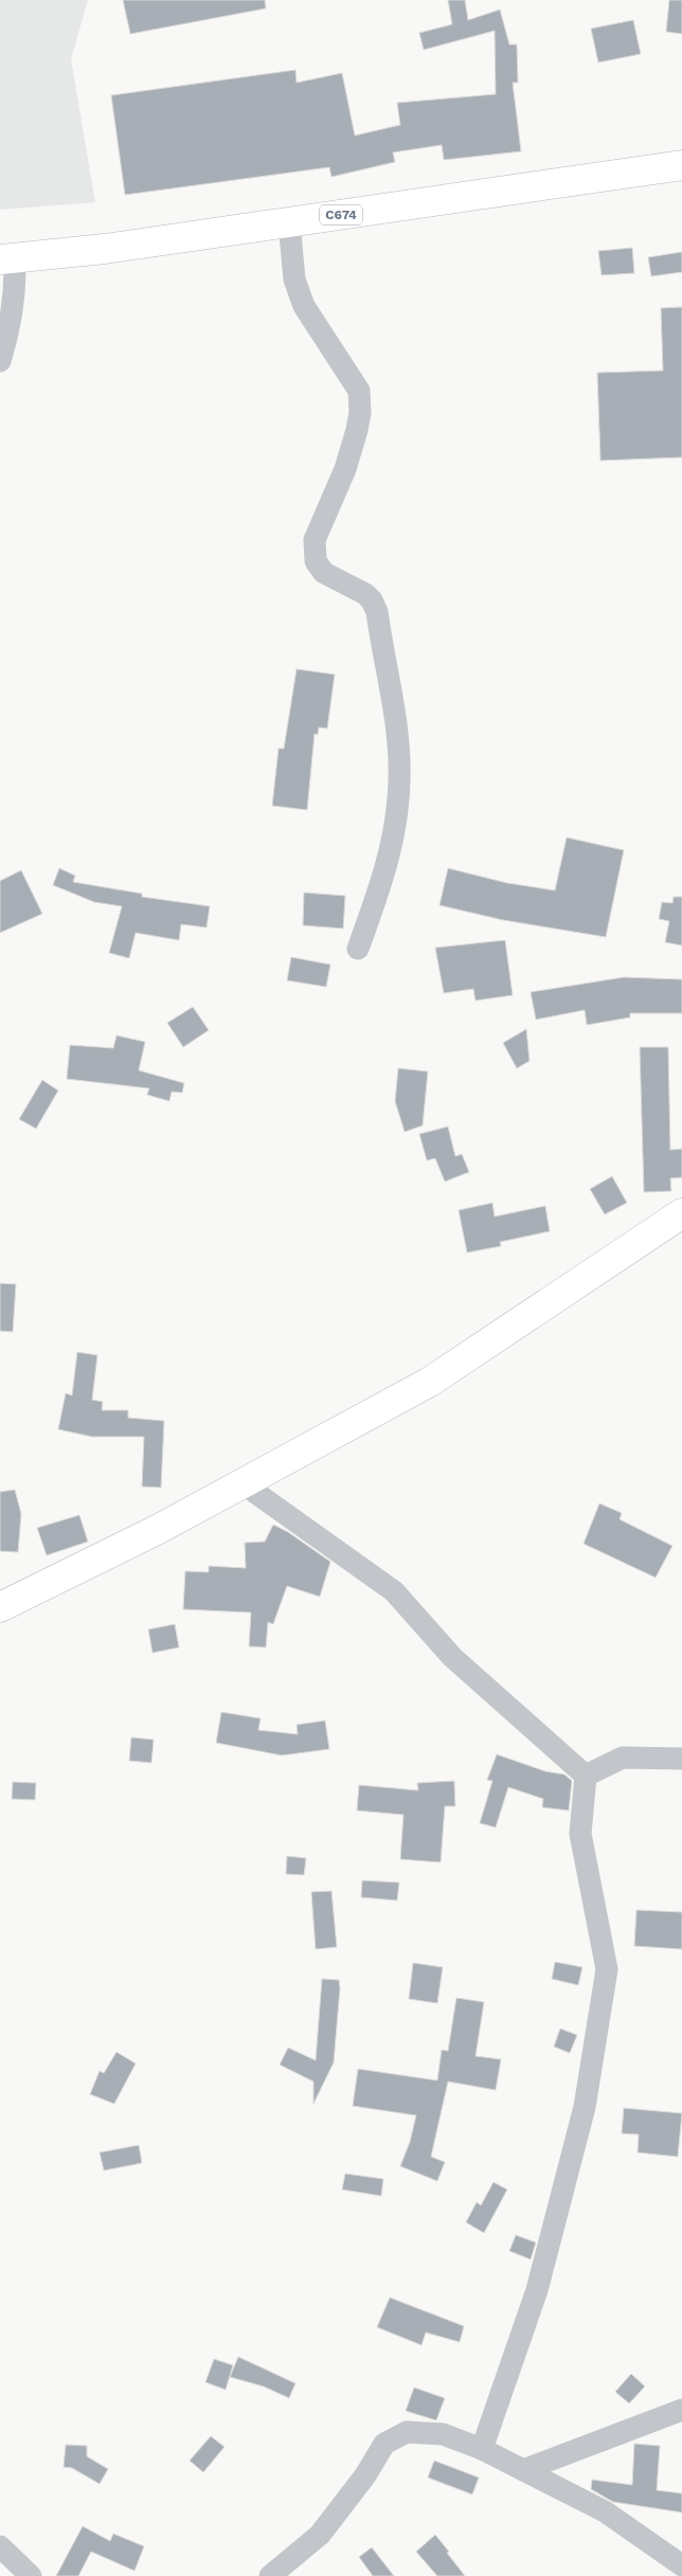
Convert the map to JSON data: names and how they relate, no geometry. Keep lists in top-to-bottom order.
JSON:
{
  "streets": {
    "street": ["C674"]
  }
}
